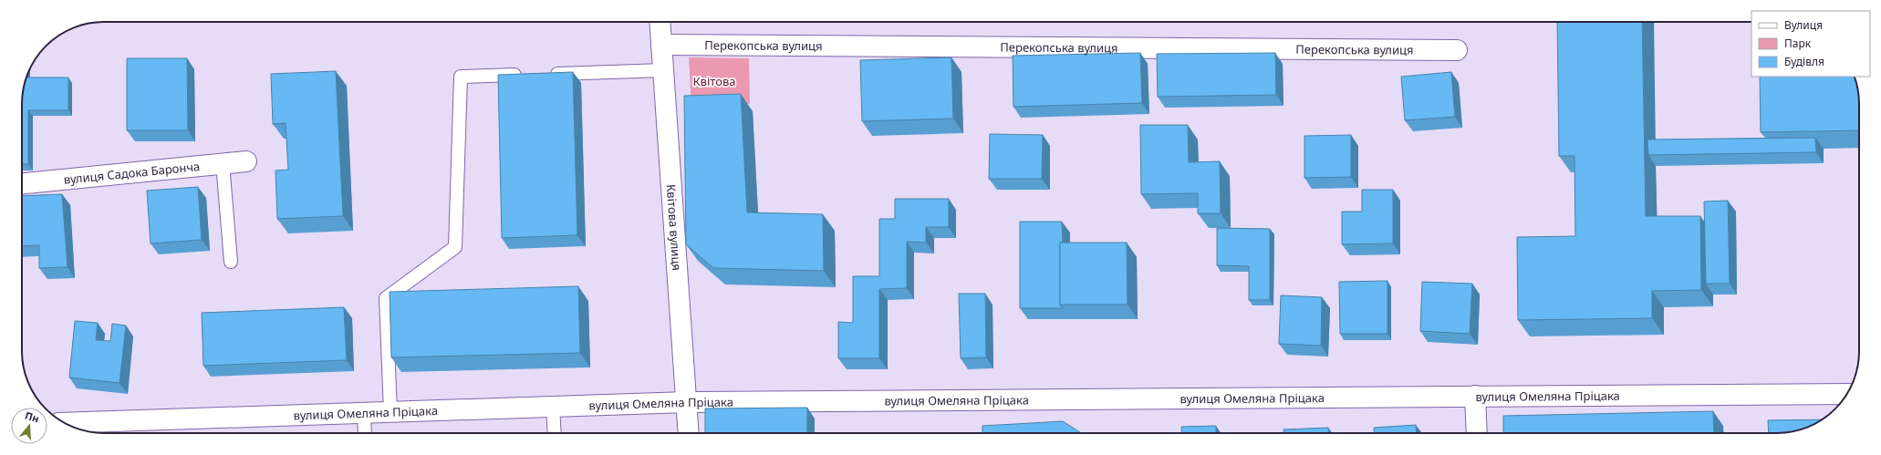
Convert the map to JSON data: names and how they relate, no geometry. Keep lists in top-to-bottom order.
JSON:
{
  "streets": {
    "street": [
      "Перекопська вулиця",
      "вулиця Садока Баронча",
      "Квітова вулиця",
      "вулиця Омеляна Пріцака"
    ]
  },
  "crossings": [
    ["Перекопська вулиця", "Квітова вулиця"],
    ["Квітова вулиця", "вулиця Омеляна Пріцака"]
  ],
  "parks": ["Квітова"],
  "legend": ["Вулиця", "Парк", "Будівля"],
  "north": "top"
}
